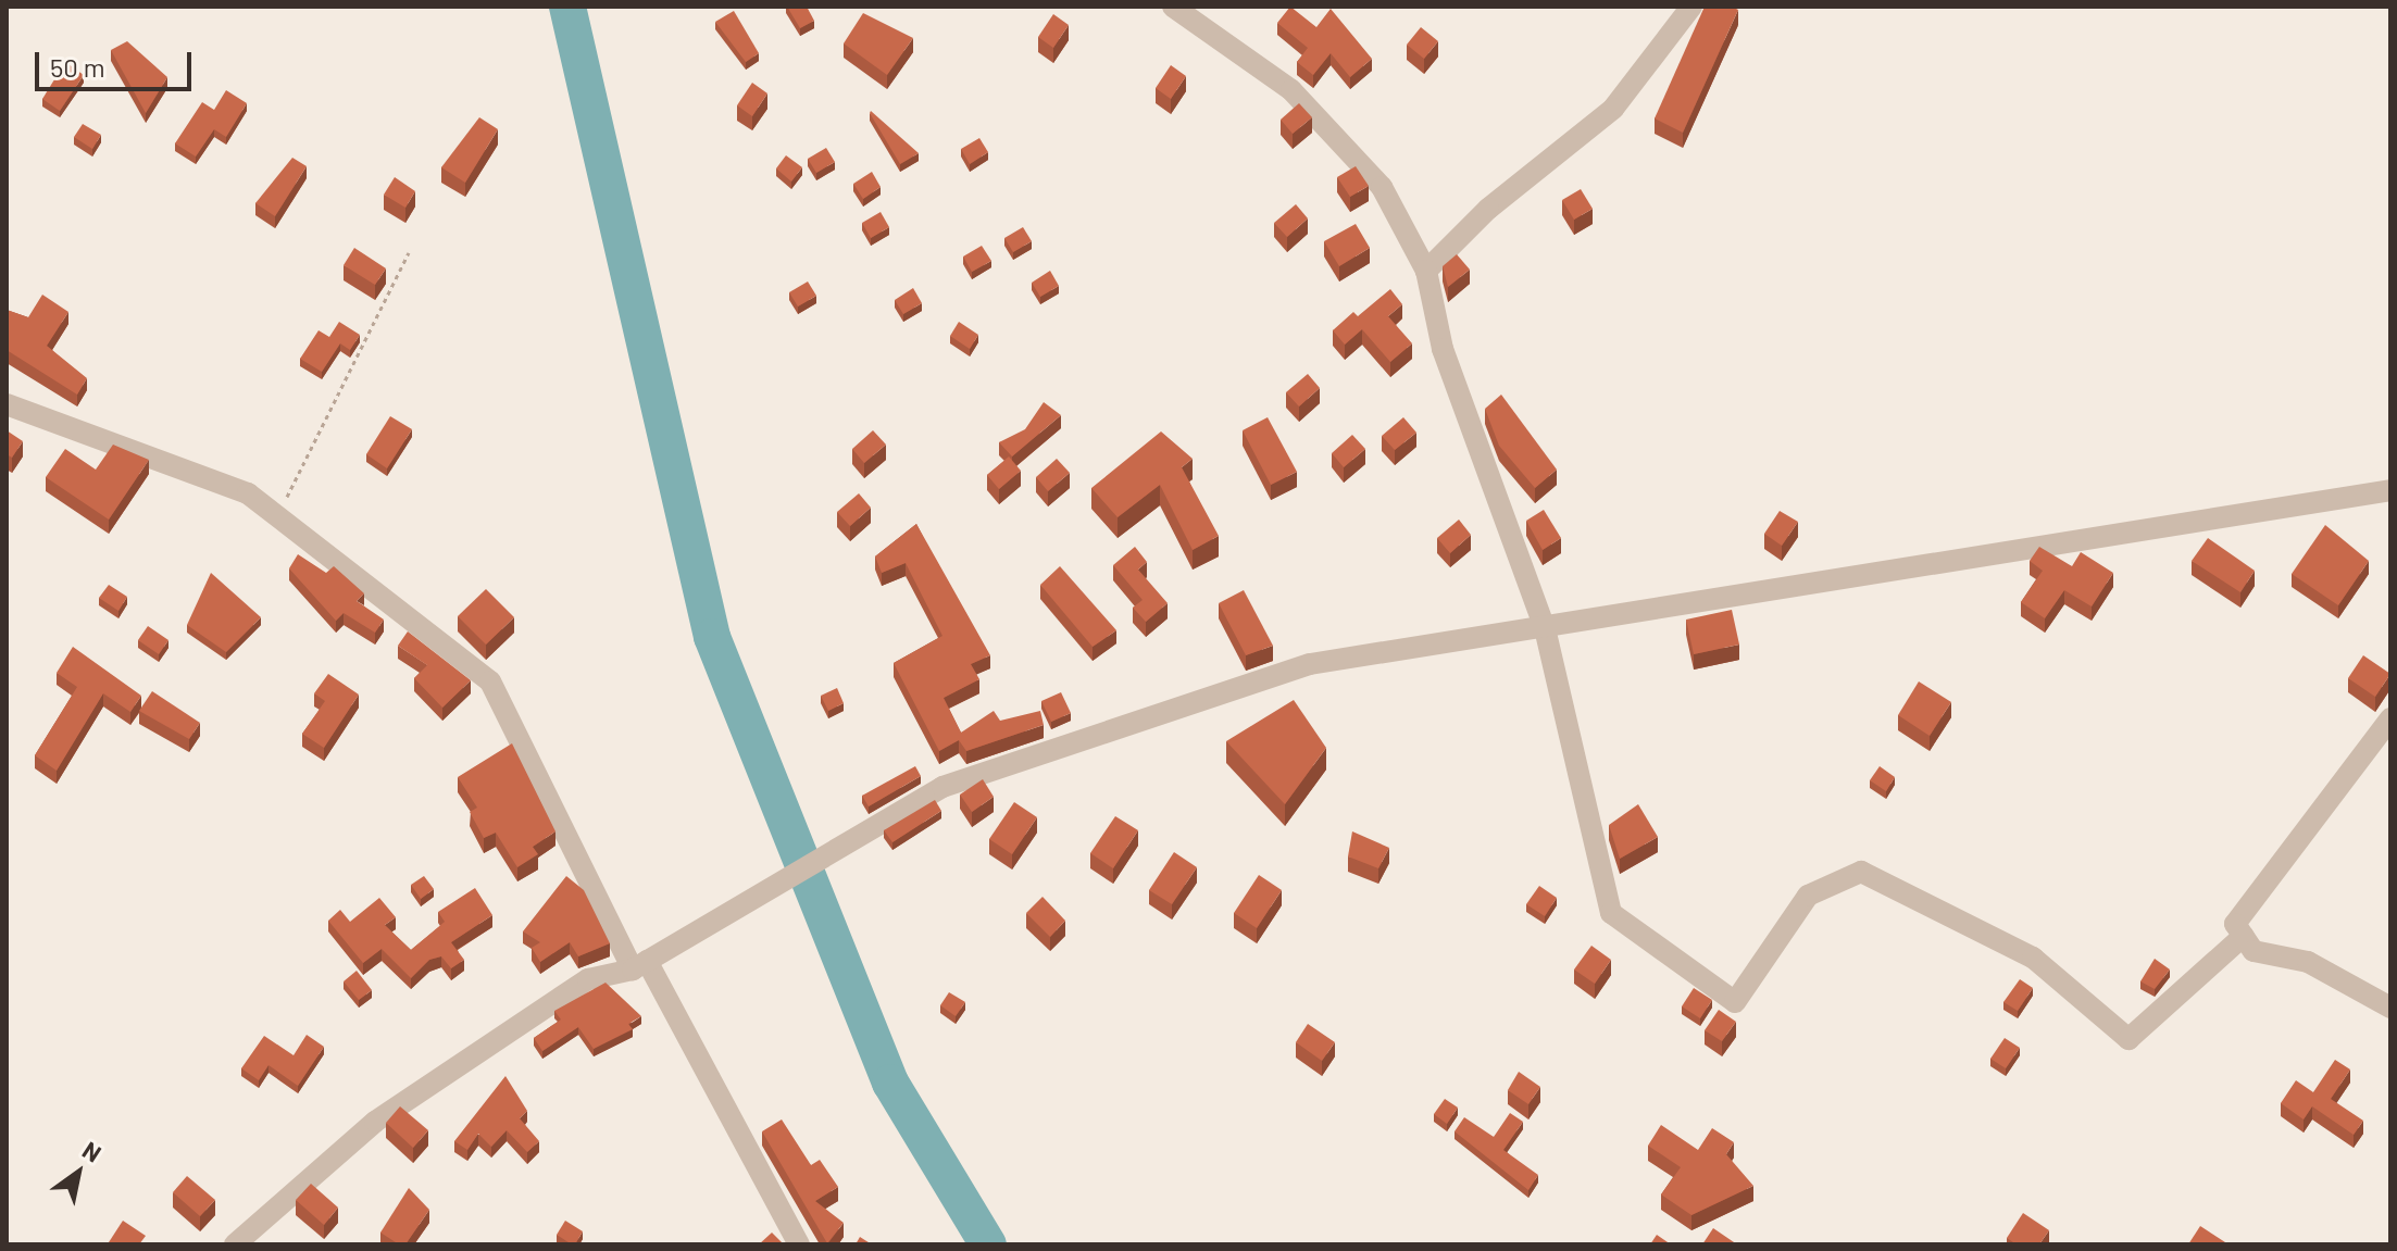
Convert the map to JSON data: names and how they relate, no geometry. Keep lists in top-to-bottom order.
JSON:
{
  "scale_bar": "50 m",
  "north": "top right"
}
